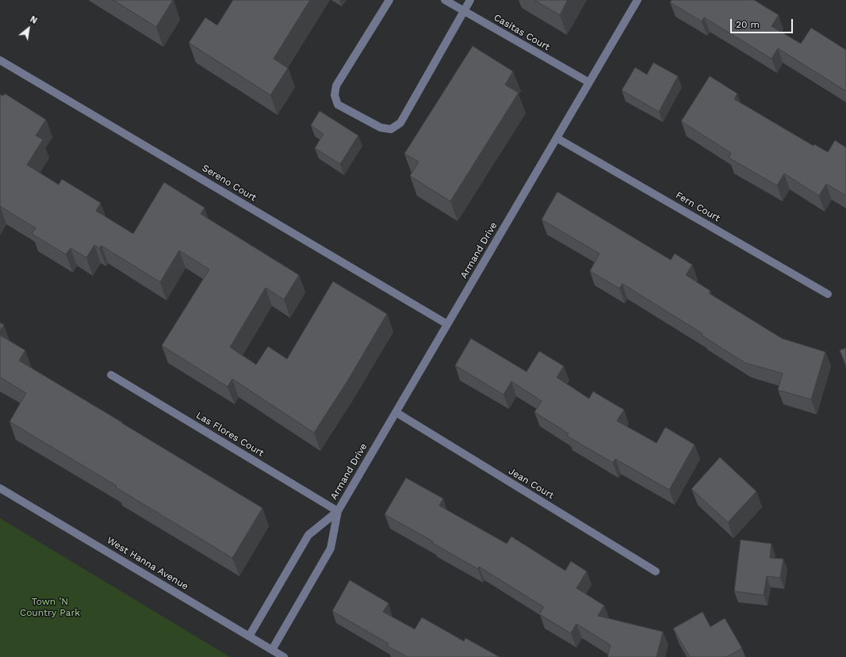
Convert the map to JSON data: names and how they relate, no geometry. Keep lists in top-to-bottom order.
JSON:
{
  "streets": {
    "street": [
      "Casitas Court",
      "Sereno Court",
      "Fern Court",
      "Armand Drive",
      "Las Flores Court",
      "Jean Court",
      "West Hanna Avenue"
    ]
  },
  "crossings": [
    ["Casitas Court", "Armand Drive"],
    ["Sereno Court", "Armand Drive"],
    ["Fern Court", "Armand Drive"],
    ["Armand Drive", "Las Flores Court"],
    ["Armand Drive", "Jean Court"],
    ["Armand Drive", "West Hanna Avenue"]
  ],
  "parks": ["Town ’N Country Park"],
  "scale_bar": "20 m",
  "north": "top right"
}
